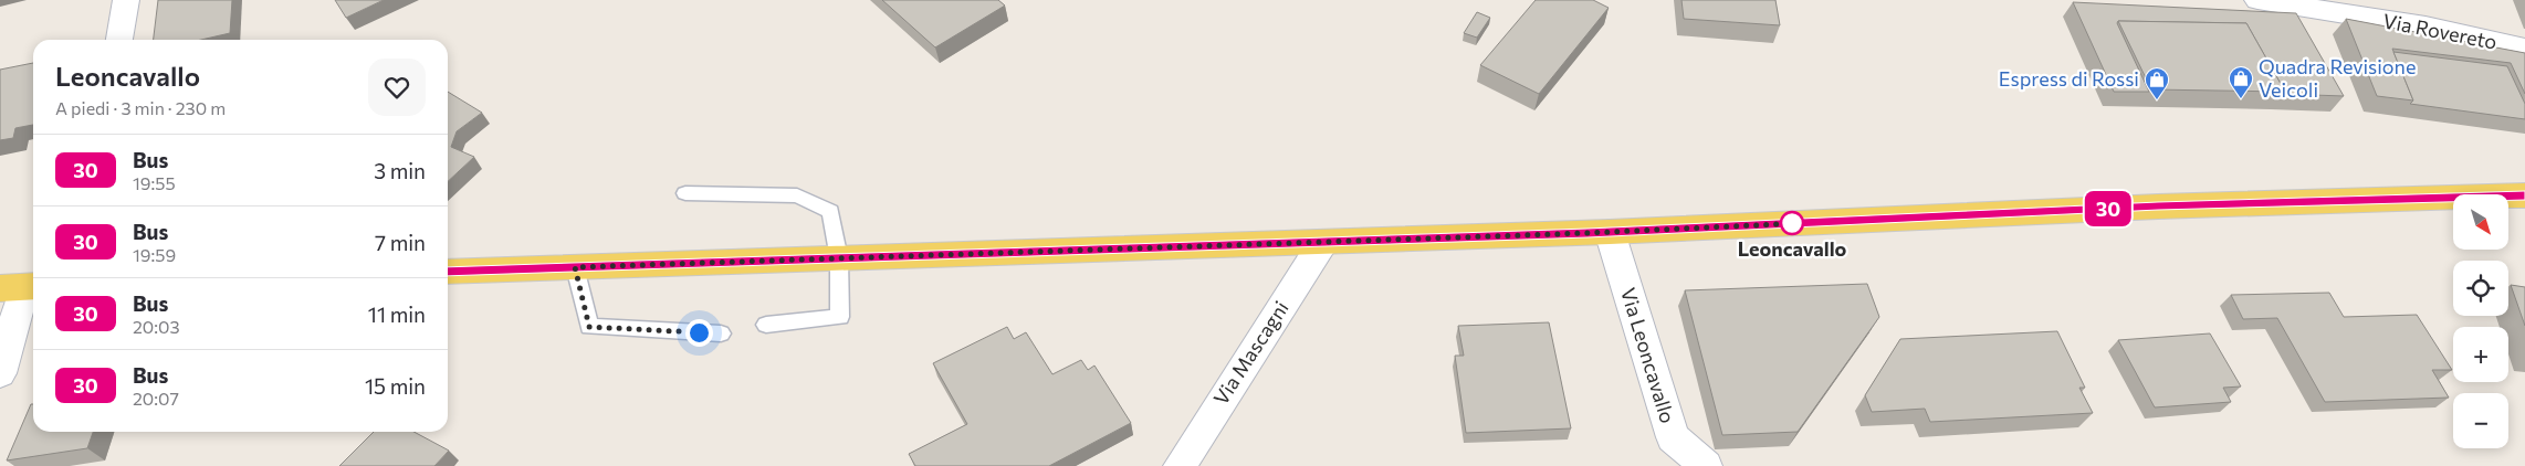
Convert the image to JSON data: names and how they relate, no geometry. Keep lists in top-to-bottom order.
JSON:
{
  "streets": {
    "street": ["Via Rovereto", "Via Mascagni", "Via Leoncavallo"]
  },
  "places": {
    "shop": ["Quadra Revisione Veicoli", "Espress di Rossi"],
    "other": ["Leoncavallo"]
  },
  "lines": ["bus line 30"],
  "north": "bottom right",
  "page": {
    "on_map": "30",
    "heading": ["Leoncavallo", "A piedi · 3 min · 230 m"],
    "list": [
      {
        "mark": "30",
        "name": "Bus",
        "note": "19:55",
        "value": "3 min"
      },
      {
        "mark": "30",
        "name": "Bus",
        "note": "19:59",
        "value": "7 min"
      },
      {
        "mark": "30",
        "name": "Bus",
        "note": "20:03",
        "value": "11 min"
      },
      {
        "mark": "30",
        "name": "Bus",
        "note": "20:07",
        "value": "15 min"
      }
    ],
    "map_buttons": ["+", "−"]
  }
}
